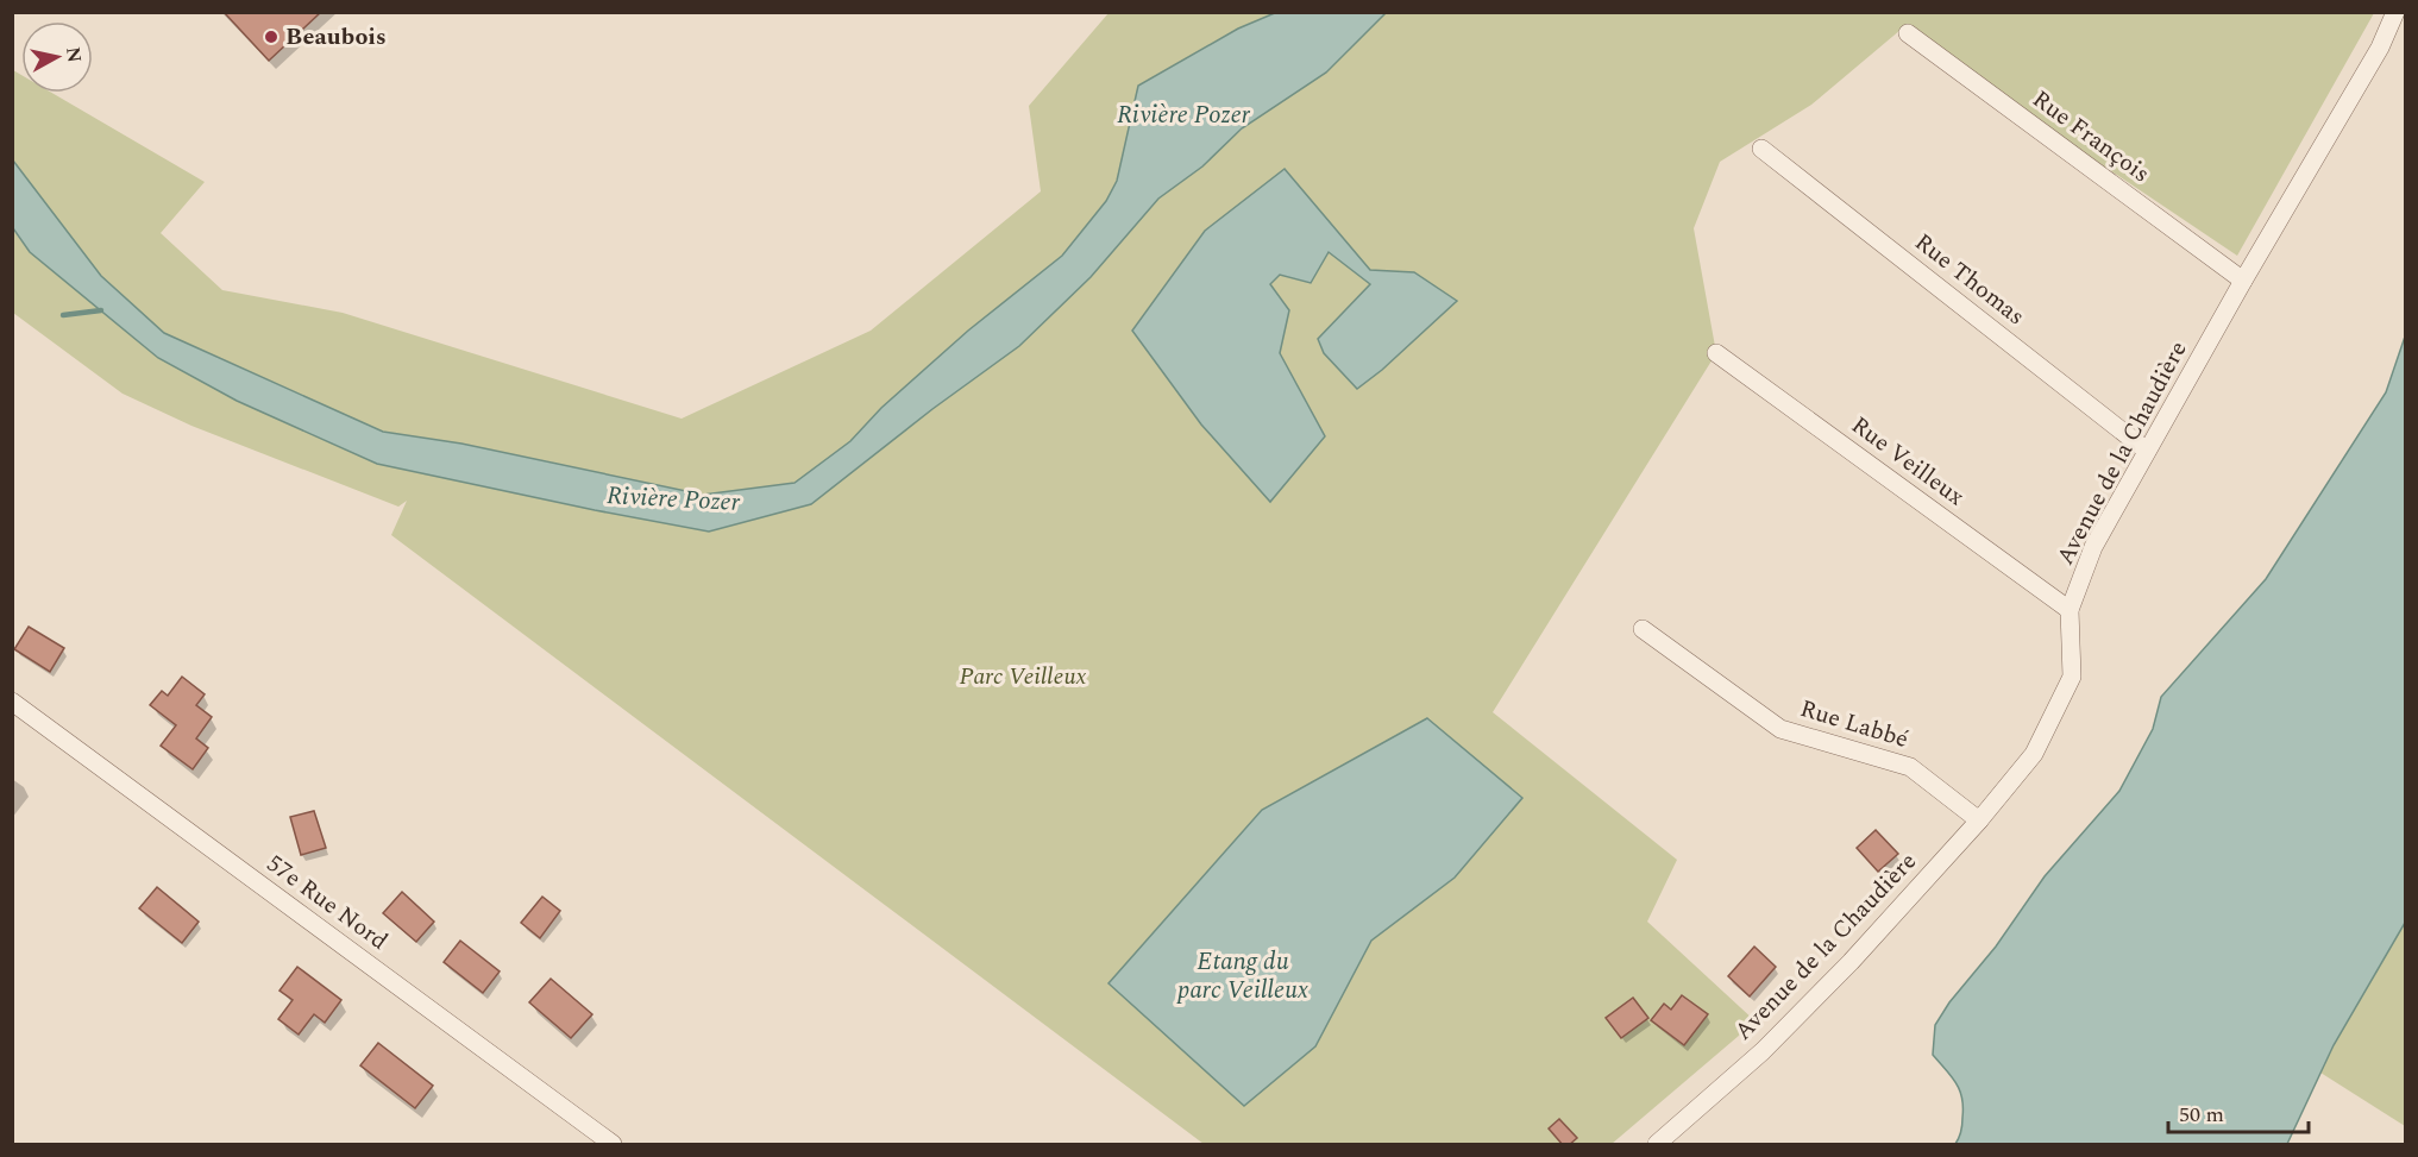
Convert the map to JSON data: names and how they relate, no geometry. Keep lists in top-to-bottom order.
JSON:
{
  "streets": {
    "street": [
      "Rue François",
      "Rue Thomas",
      "Avenue de la Chaudière",
      "Rue Veilleux",
      "Rue Labbé",
      "57e Rue Nord"
    ]
  },
  "crossings": [
    ["Rue François", "Avenue de la Chaudière"],
    ["Rue Thomas", "Avenue de la Chaudière"],
    ["Avenue de la Chaudière", "Rue Veilleux"],
    ["Avenue de la Chaudière", "Rue Labbé"]
  ],
  "water": ["Rivière Pozer", "Etang du parc Veilleux"],
  "parks": ["Parc Veilleux"],
  "places": ["Beaubois"],
  "scale_bar": "50 m",
  "north": "right"
}
